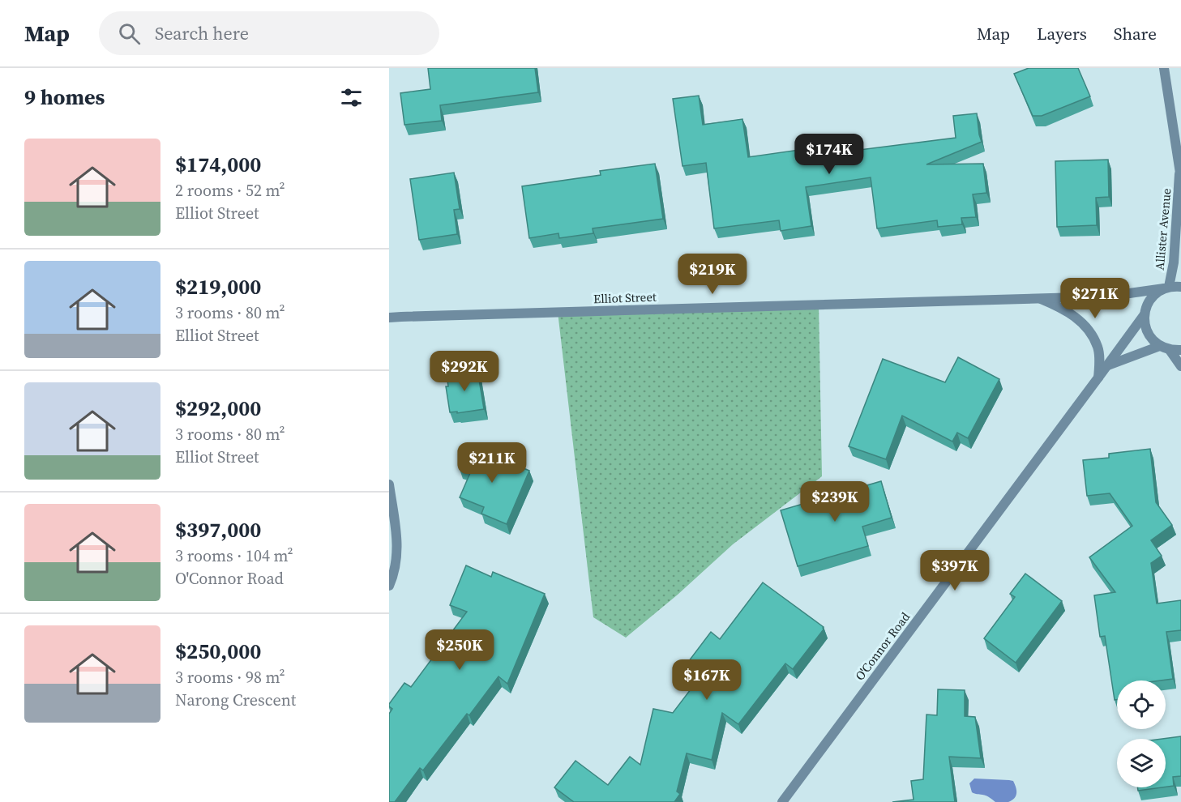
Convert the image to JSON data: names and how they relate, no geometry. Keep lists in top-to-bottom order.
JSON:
{
  "streets": {
    "street": ["Allister Avenue", "Elliot Street", "O'Connor Road"]
  },
  "crossings": [
    ["Allister Avenue", "Elliot Street"],
    ["Allister Avenue", "O'Connor Road"],
    ["Elliot Street", "O'Connor Road"]
  ],
  "page": {
    "header": "Map",
    "search": "Search here",
    "nav": ["Map", "Layers", "Share"],
    "heading": "9 homes",
    "list": [
      {
        "name": "$174,000",
        "note": "2 rooms · 52 m² · Elliot Street"
      },
      {
        "name": "$219,000",
        "note": "3 rooms · 80 m² · Elliot Street"
      },
      {
        "name": "$292,000",
        "note": "3 rooms · 80 m² · Elliot Street"
      },
      {
        "name": "$397,000",
        "note": "3 rooms · 104 m² · O'Connor Road"
      },
      {
        "name": "$250,000",
        "note": "3 rooms · 98 m² · Narong Crescent"
      }
    ],
    "price": [
      "$174K",
      "$219K",
      "$271K",
      "$292K",
      "$211K",
      "$239K",
      "$397K",
      "$250K",
      "$167K"
    ]
  }
}
